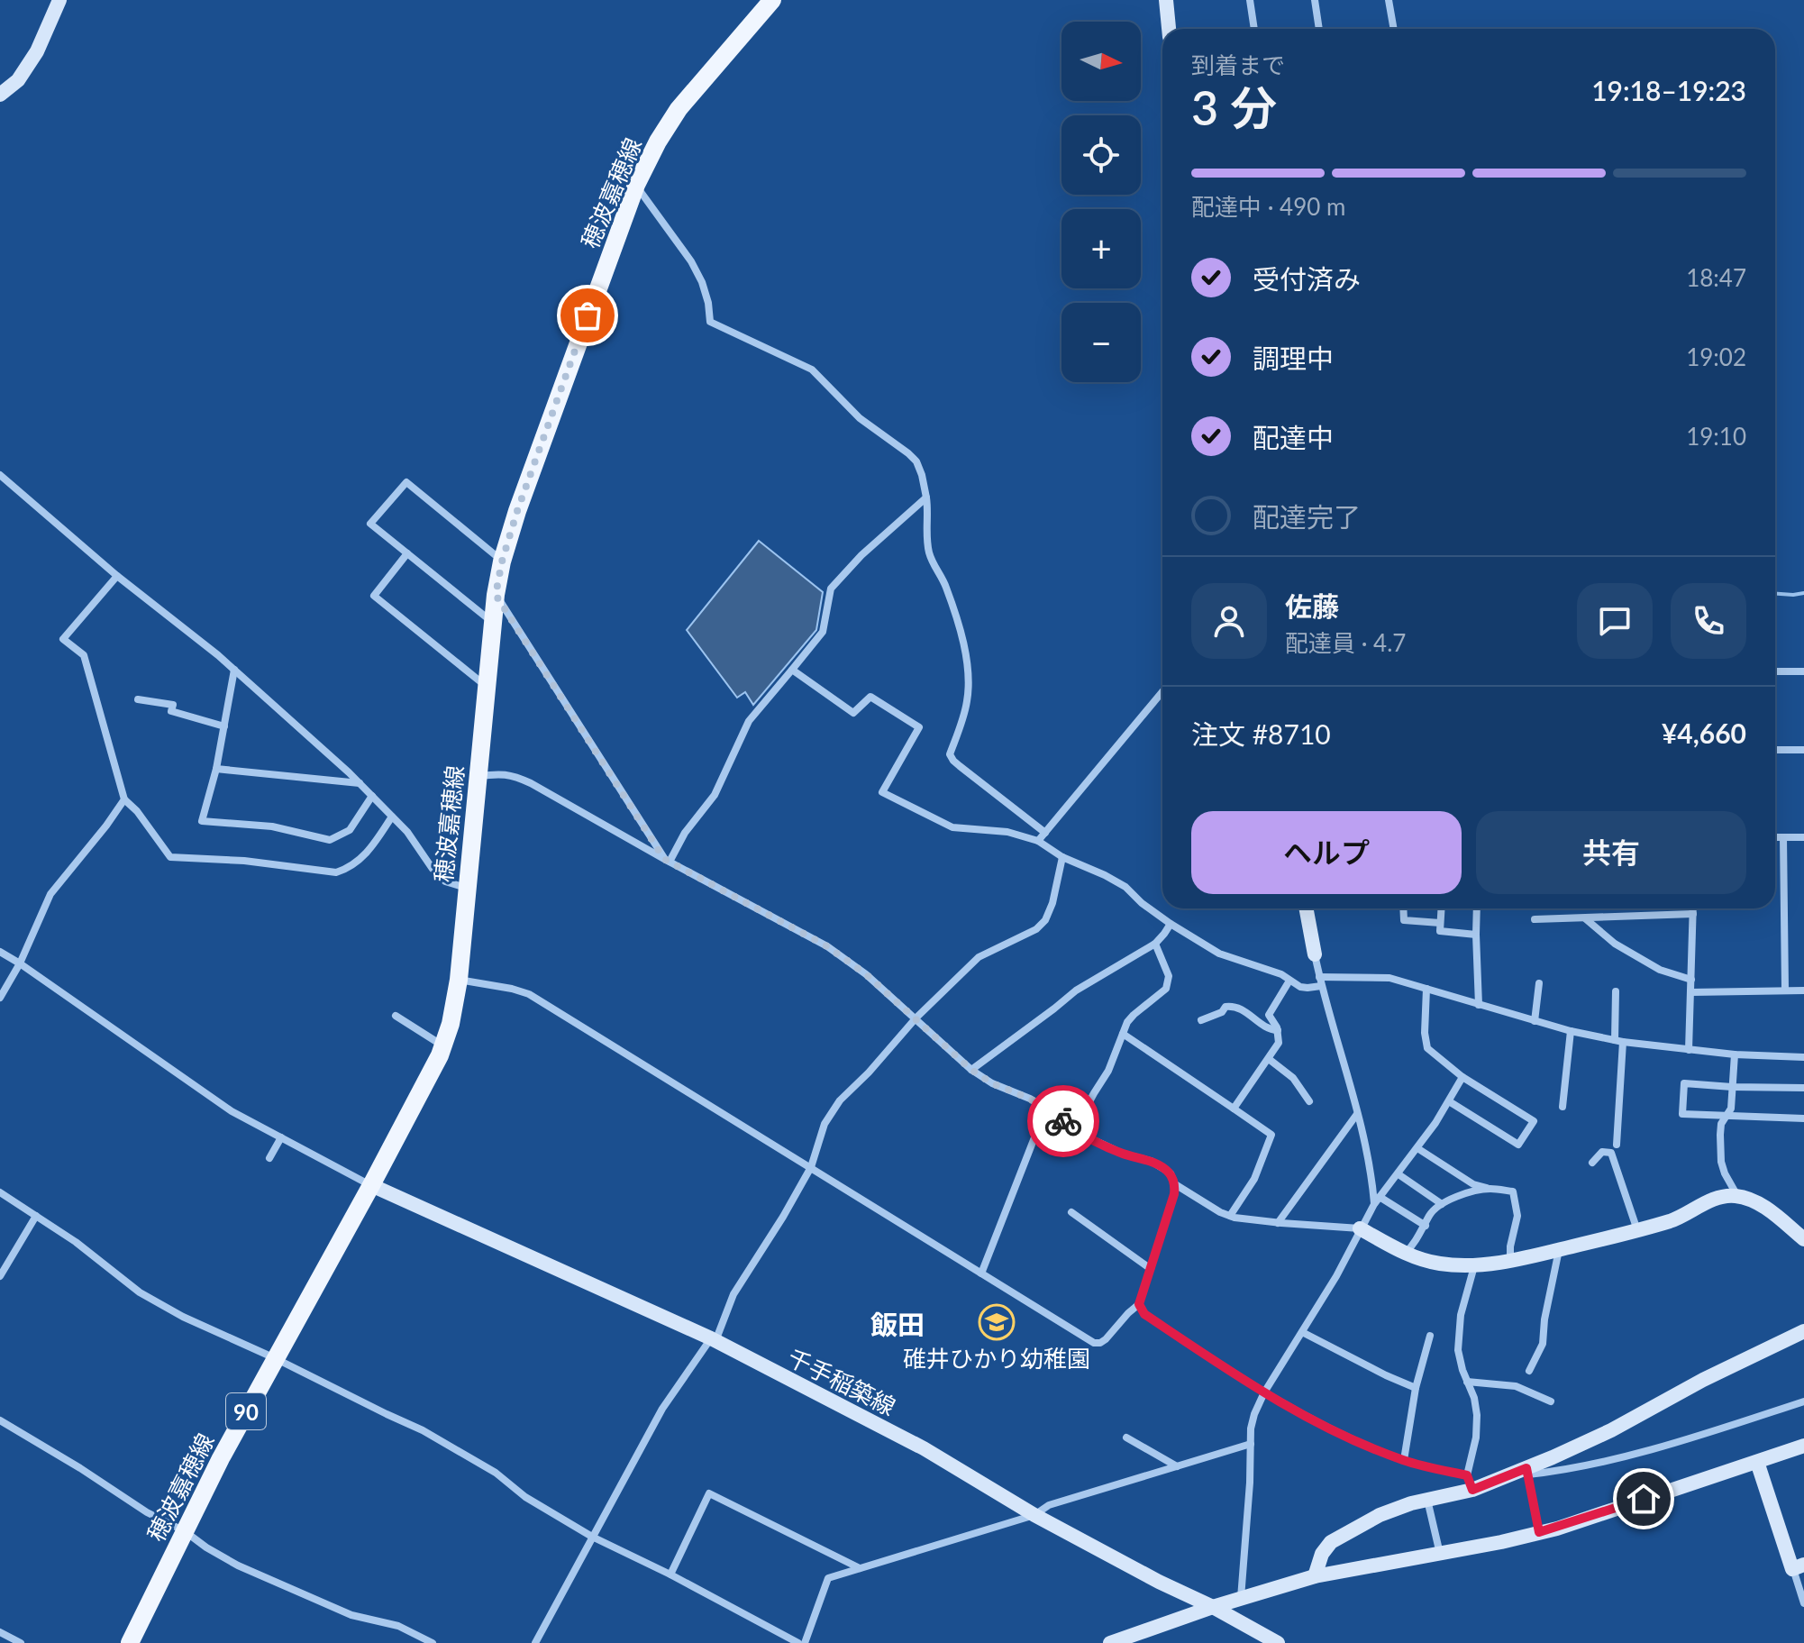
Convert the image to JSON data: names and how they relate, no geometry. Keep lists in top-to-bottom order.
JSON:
{
  "streets": {
    "main road": ["穂波嘉穂線", "90"],
    "street": ["千手稲築線"]
  },
  "crossings": [
    ["穂波嘉穂線", "千手稲築線"]
  ],
  "districts": ["飯田"],
  "places": {
    "school or university": ["碓井ひかり幼稚園"]
  },
  "north": "right",
  "page": {
    "map_buttons": ["+", "−"],
    "heading": ["3 分", "到着まで", "19:18–19:23"],
    "panel": [
      "佐藤",
      "配達員 · 4.7",
      "注文 #8710",
      "¥4,660"
    ],
    "bar": "配達中 · 490 m",
    "list": [
      ["受付済み", "18:47"],
      ["調理中", "19:02"],
      ["配達中", "19:10"],
      "配達完了"
    ],
    "buttons": ["ヘルプ", "共有"]
  }
}
